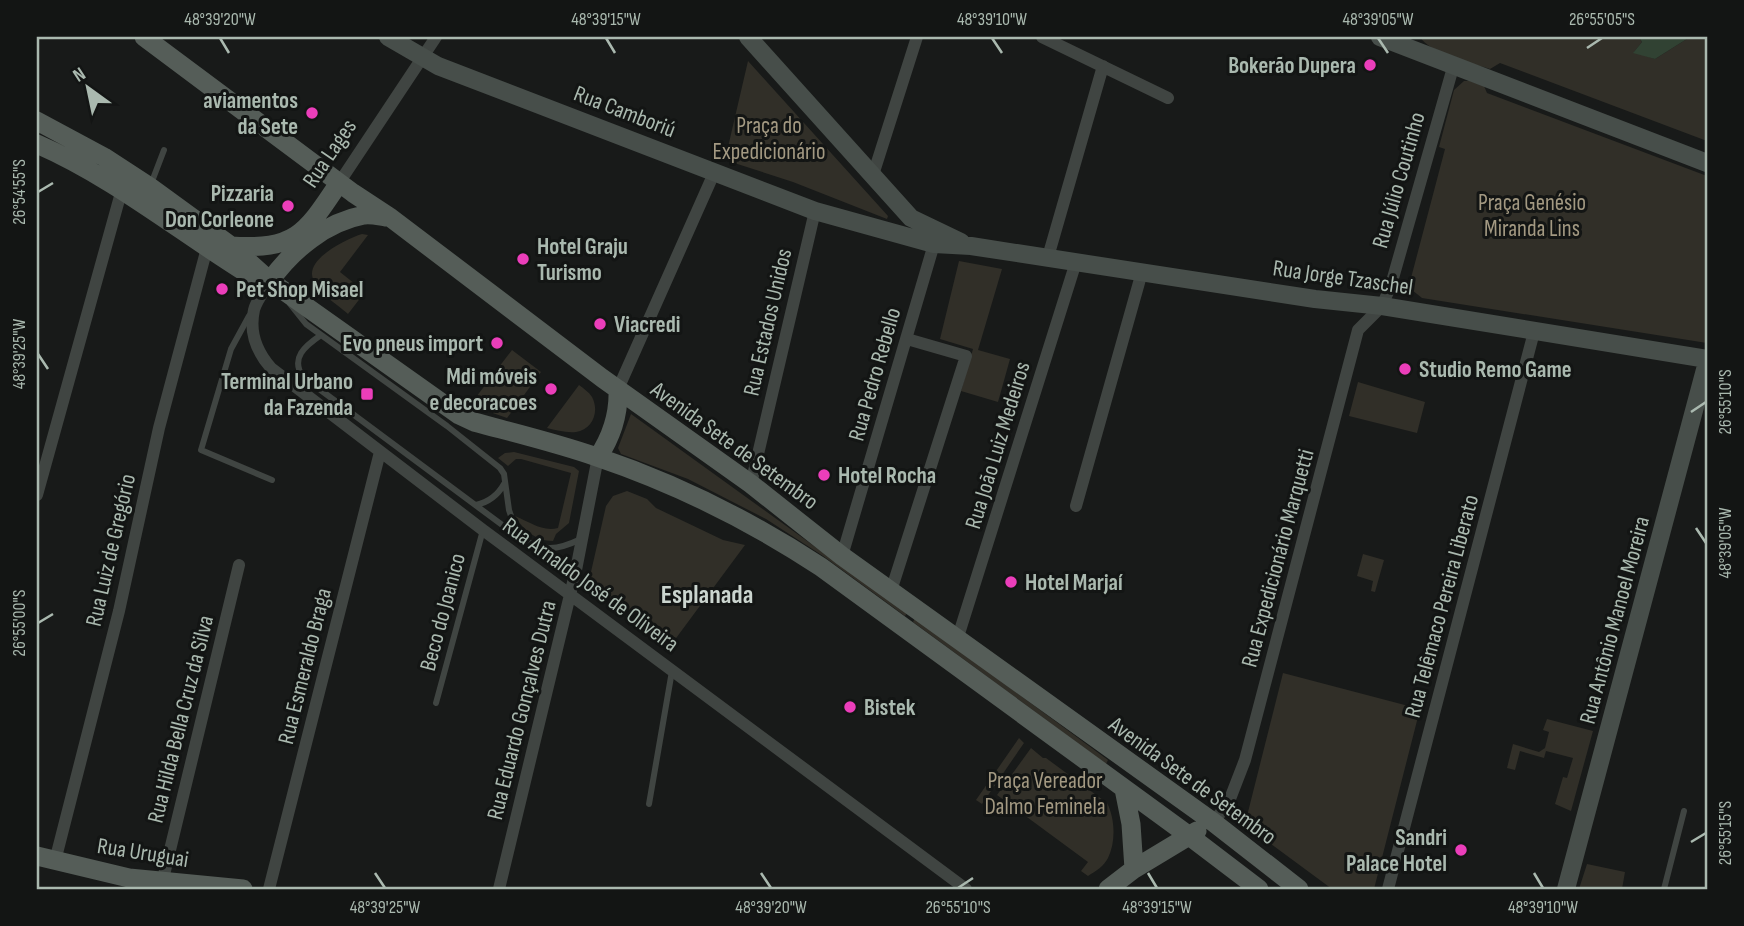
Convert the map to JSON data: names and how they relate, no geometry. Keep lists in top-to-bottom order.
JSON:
{
  "streets": {
    "main road": [
      "Rua Camboriú",
      "Rua Lages",
      "Rua Jorge Tzaschel",
      "Avenida Sete de Setembro",
      "Rua Antônio Manoel Moreira",
      "Rua Uruguai"
    ],
    "street": [
      "Rua Júlio Coutinho",
      "Rua Estados Unidos",
      "Rua Pedro Rebello",
      "Rua João Luiz Medeiros",
      "Rua Luiz de Gregório",
      "Rua Expedicionário Marquetti",
      "Rua Arnaldo José de Oliveira",
      "Rua Telêmaco Pereira Liberato",
      "Rua Esmeraldo Braga",
      "Rua Eduardo Gonçalves Dutra",
      "Rua Hilda Bella Cruz da Silva"
    ],
    "lane": ["Beco do Joanico"]
  },
  "crossings": [
    ["Rua Camboriú", "Rua Lages"],
    ["Rua Camboriú", "Rua Jorge Tzaschel"],
    ["Rua Camboriú", "Rua Estados Unidos"],
    ["Rua Camboriú", "Rua Pedro Rebello"],
    ["Rua Lages", "Avenida Sete de Setembro"],
    ["Rua Júlio Coutinho", "Rua Jorge Tzaschel"],
    ["Rua Júlio Coutinho", "Rua Expedicionário Marquetti"],
    ["Rua Jorge Tzaschel", "Rua João Luiz Medeiros"],
    ["Rua Jorge Tzaschel", "Rua Expedicionário Marquetti"],
    ["Rua Jorge Tzaschel", "Rua Telêmaco Pereira Liberato"],
    ["Rua Jorge Tzaschel", "Rua Antônio Manoel Moreira"],
    ["Rua Estados Unidos", "Avenida Sete de Setembro"],
    ["Rua Pedro Rebello", "Avenida Sete de Setembro"],
    ["Avenida Sete de Setembro", "Rua João Luiz Medeiros"],
    ["Avenida Sete de Setembro", "Rua Expedicionário Marquetti"],
    ["Avenida Sete de Setembro", "Rua Eduardo Gonçalves Dutra"],
    ["Rua Luiz de Gregório", "Rua Uruguai"],
    ["Rua Arnaldo José de Oliveira", "Beco do Joanico"],
    ["Rua Arnaldo José de Oliveira", "Rua Esmeraldo Braga"],
    ["Rua Arnaldo José de Oliveira", "Rua Eduardo Gonçalves Dutra"],
    ["Rua Hilda Bella Cruz da Silva", "Rua Uruguai"]
  ],
  "districts": ["Esplanada"],
  "parks": ["Praça do Expedicionário", "Praça Genésio Miranda Lins", "Praça Vereador Dalmo Feminela"],
  "places": {
    "other": [
      "Bokerão Dupera",
      "aviamentos da Sete",
      "Pizzaria Don Corleone",
      "Hotel Graju Turismo",
      "Pet Shop Misael",
      "Viacredi",
      "Evo pneus import",
      "Studio Remo Game",
      "Mdi móveis e decoracoes",
      "Hotel Rocha",
      "Hotel Marjaí",
      "Bistek",
      "Sandri Palace Hotel"
    ],
    "transit": ["Terminal Urbano da Fazenda"]
  },
  "north": "top left",
  "coordinates": [
    "48°39'20\"W",
    "48°39'15\"W",
    "48°39'10\"W",
    "48°39'05\"W",
    "26°55'05\"S",
    "26°54'55\"S",
    "48°39'25\"W",
    "26°55'10\"S",
    "26°55'00\"S",
    "26°55'15\"S"
  ]
}
